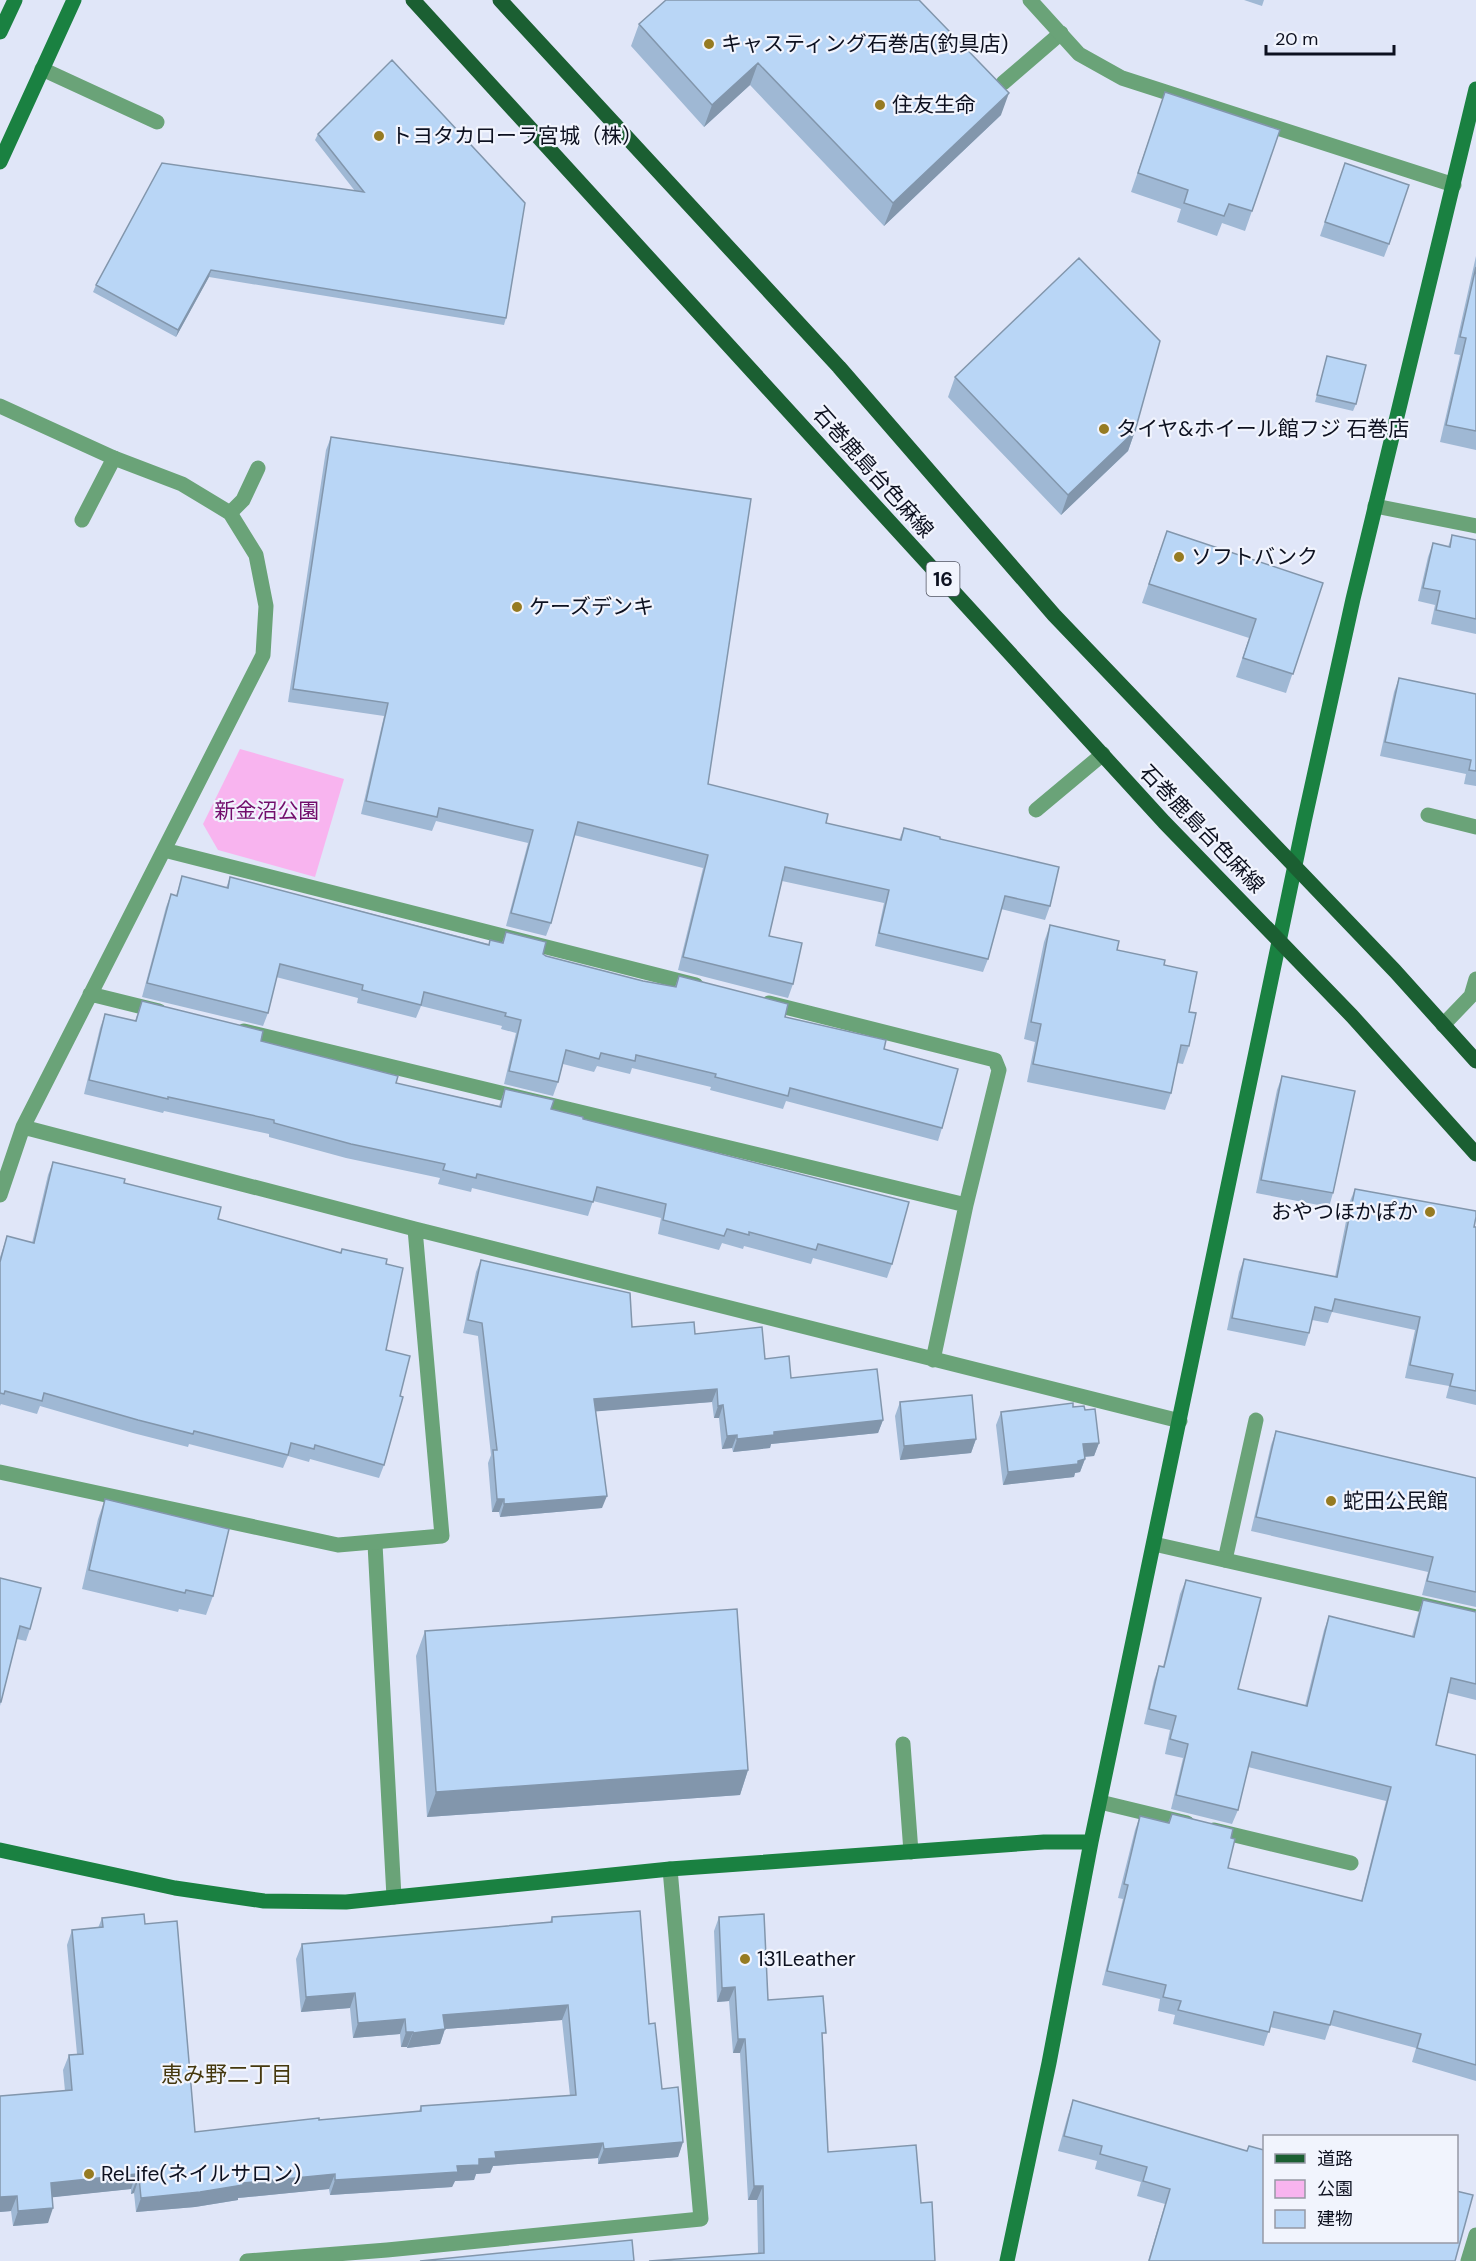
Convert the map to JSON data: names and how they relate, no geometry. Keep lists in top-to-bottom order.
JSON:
{
  "streets": {
    "main road": ["石巻鹿島台色麻線", "16"]
  },
  "districts": ["恵み野二丁目"],
  "parks": ["新金沼公園"],
  "places": [
    "キャスティング石巻店(釣具店)",
    "住友生命",
    "トヨタカローラ宮城（株）",
    "タイヤ&ホイール館フジ 石巻店",
    "ソフトバンク",
    "ケーズデンキ",
    "おやつほかぽか",
    "蛇田公民館",
    "131Leather",
    "ReLife(ネイルサロン)"
  ],
  "legend": ["道路", "公園", "建物"],
  "scale_bar": "20 m"
}
